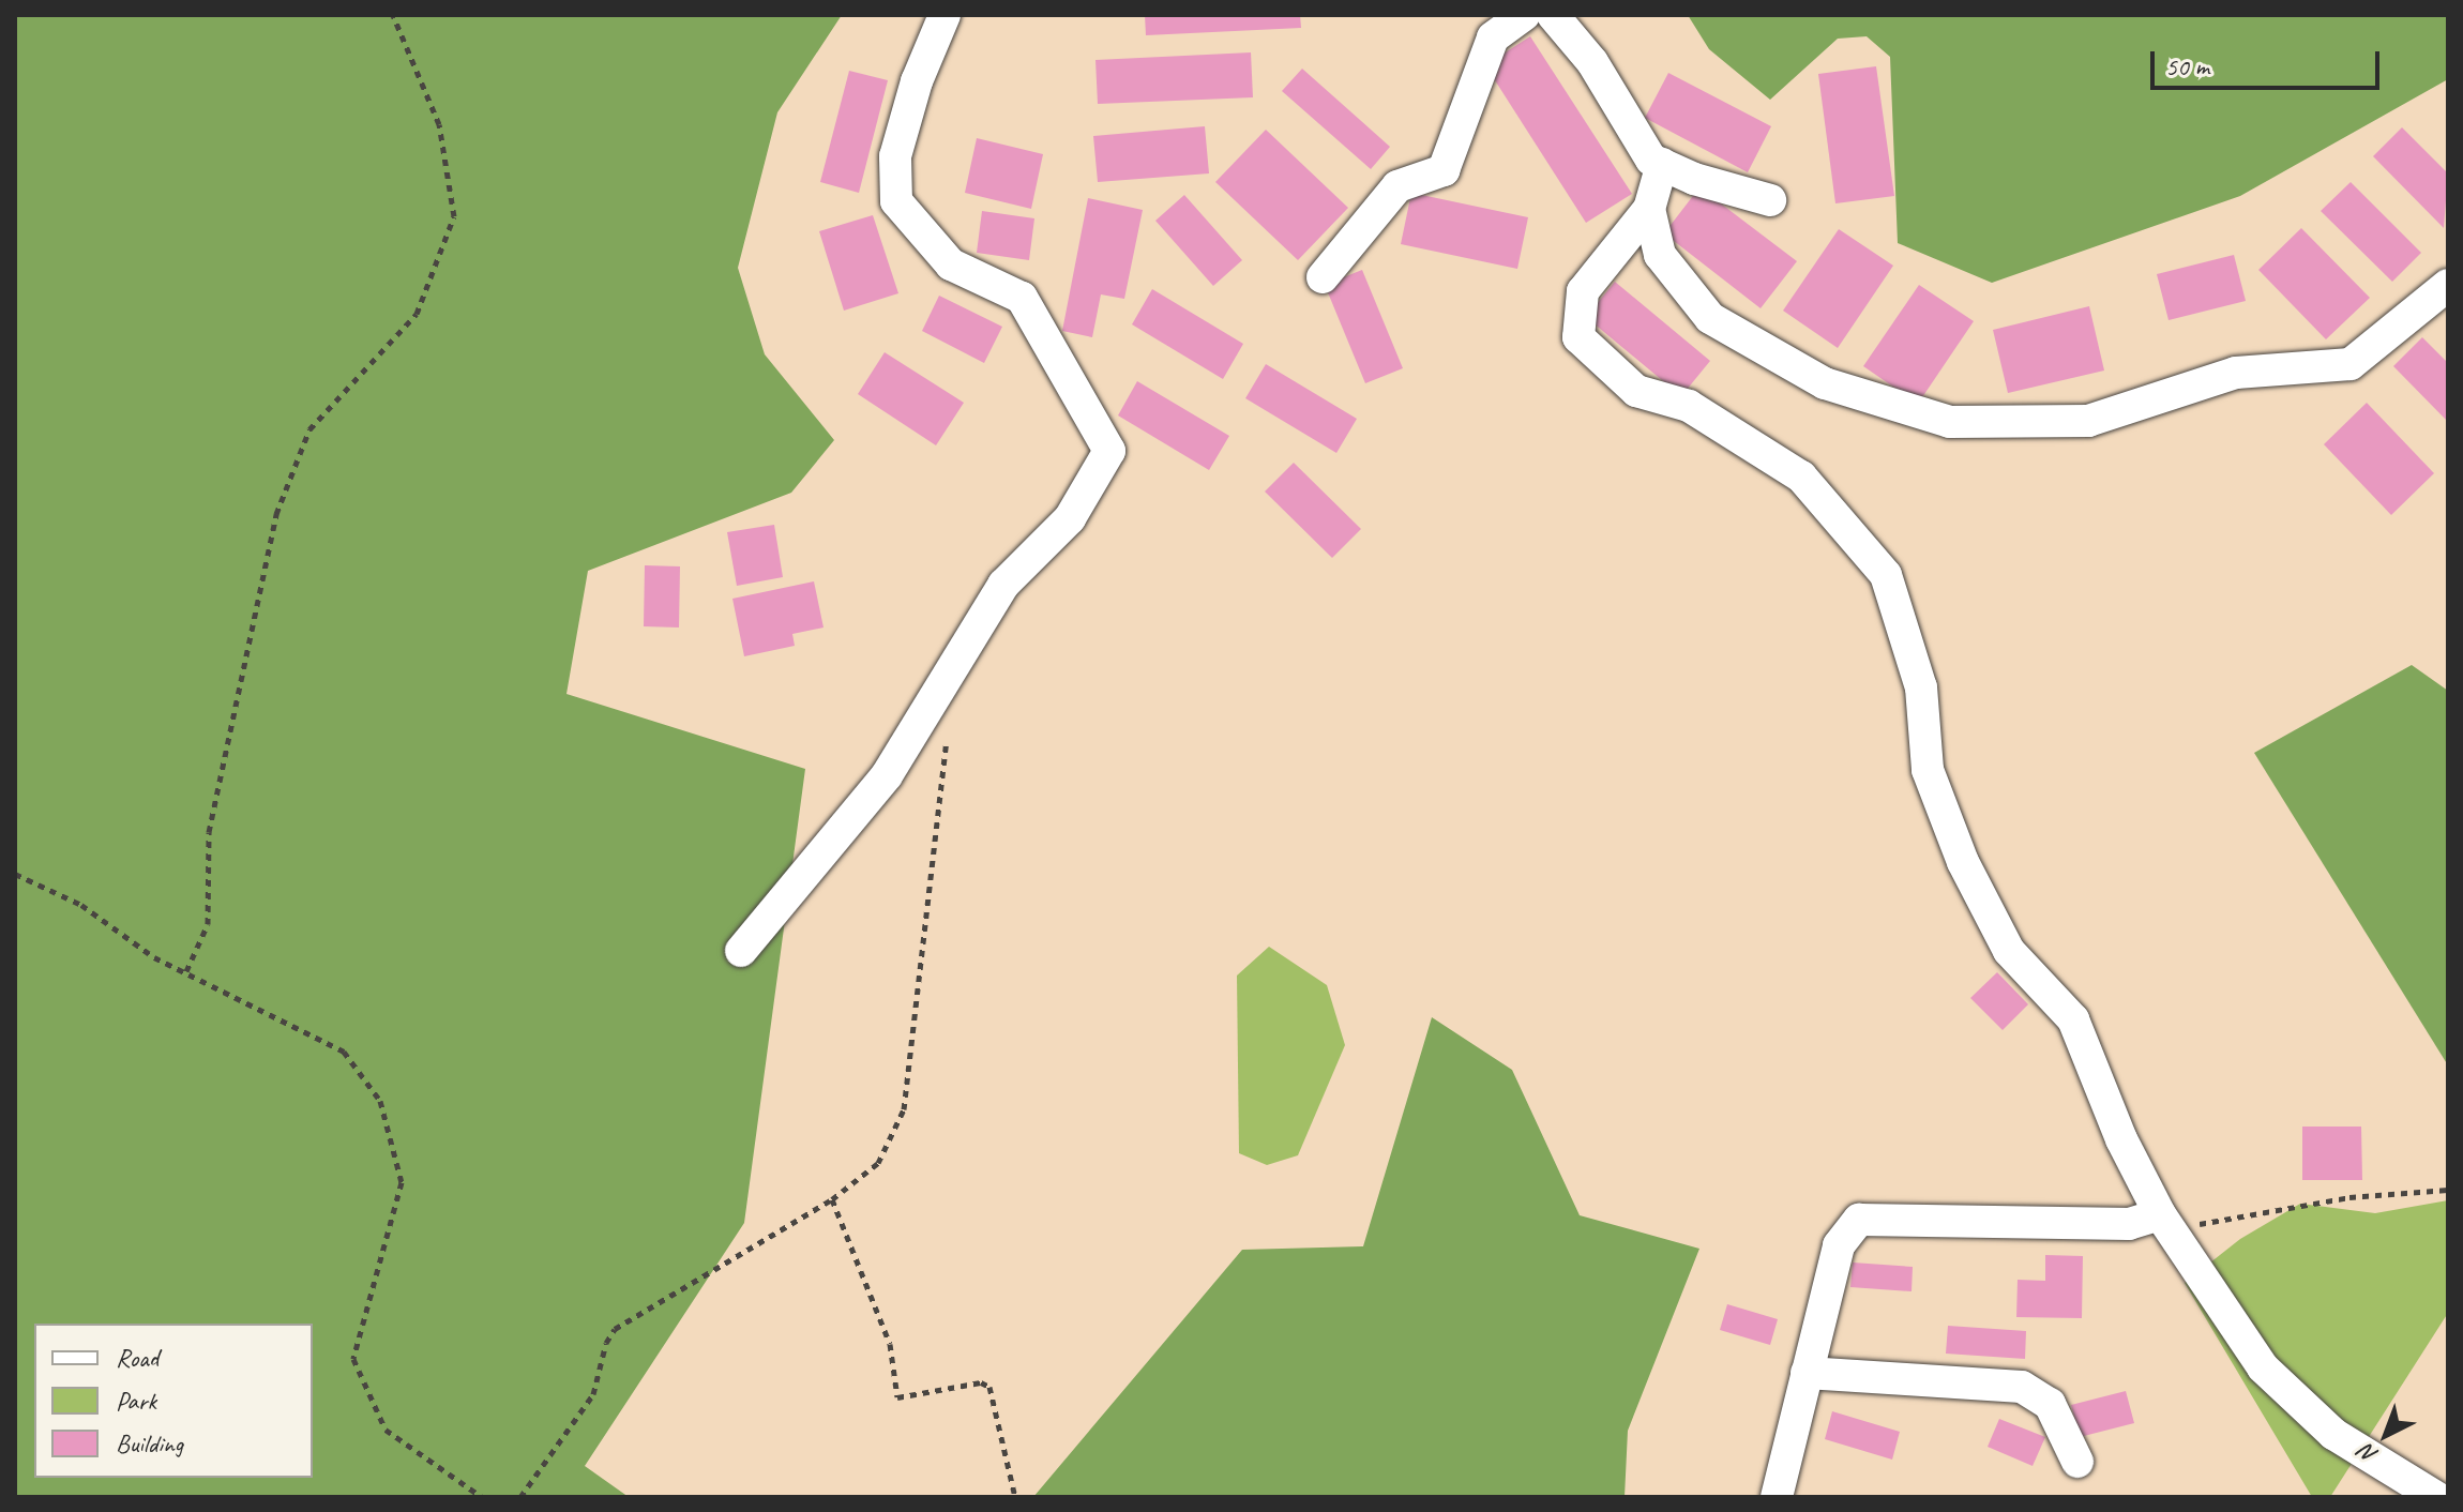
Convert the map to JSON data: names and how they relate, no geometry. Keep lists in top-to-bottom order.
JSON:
{
  "legend": ["Road", "Park", "Building"],
  "scale_bar": "50 m",
  "north": "bottom left"
}
